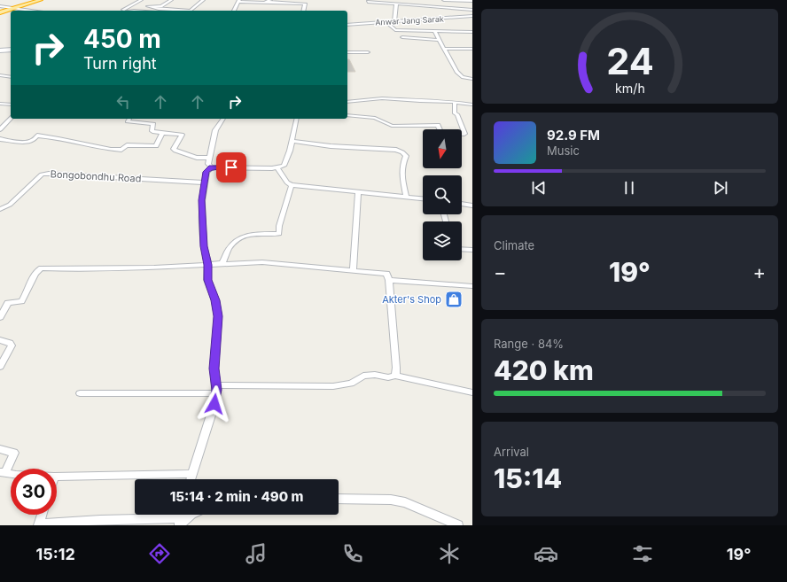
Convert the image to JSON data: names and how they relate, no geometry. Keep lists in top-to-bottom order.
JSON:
{
  "streets": {
    "main road": ["Anwar Jang Sarak"],
    "street": ["Bongobondhu Road"]
  },
  "places": {
    "shop": ["Akter's Shop"]
  },
  "north": "bottom",
  "page": {
    "turn": ["450 m", "Turn right"],
    "song": ["92.9 FM", "Music"],
    "tile": [
      "Climate",
      ["Range · 84%", "420 km"],
      ["Arrival", "15:14"]
    ],
    "heat": ["−", "19°", "+"],
    "limit": "30",
    "trip": "15:14 · 2 min · 490 m",
    "tabs": ["15:12", "19°"],
    "gauge": ["24", "km/h"]
  }
}
